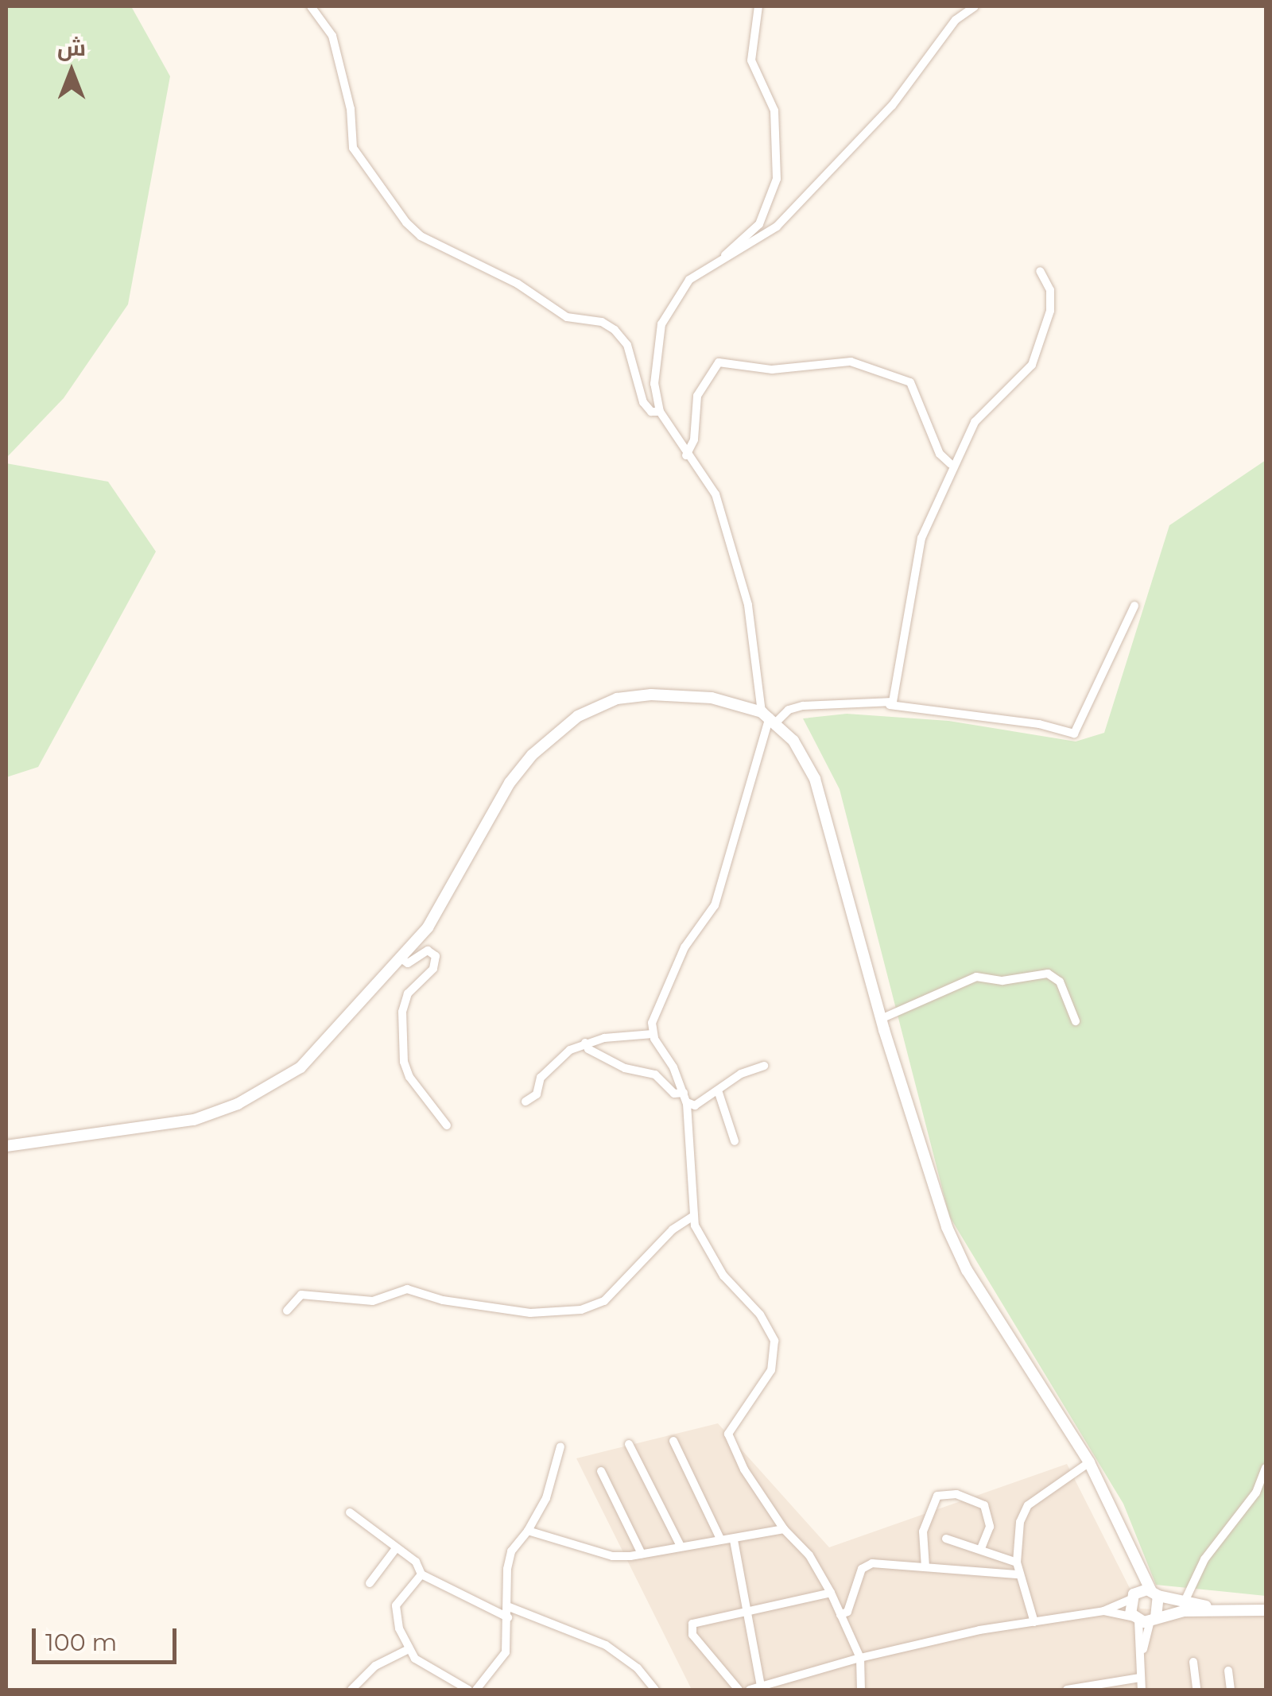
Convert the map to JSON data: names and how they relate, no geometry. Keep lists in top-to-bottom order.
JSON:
{
  "scale_bar": "100 m",
  "north": "top"
}
